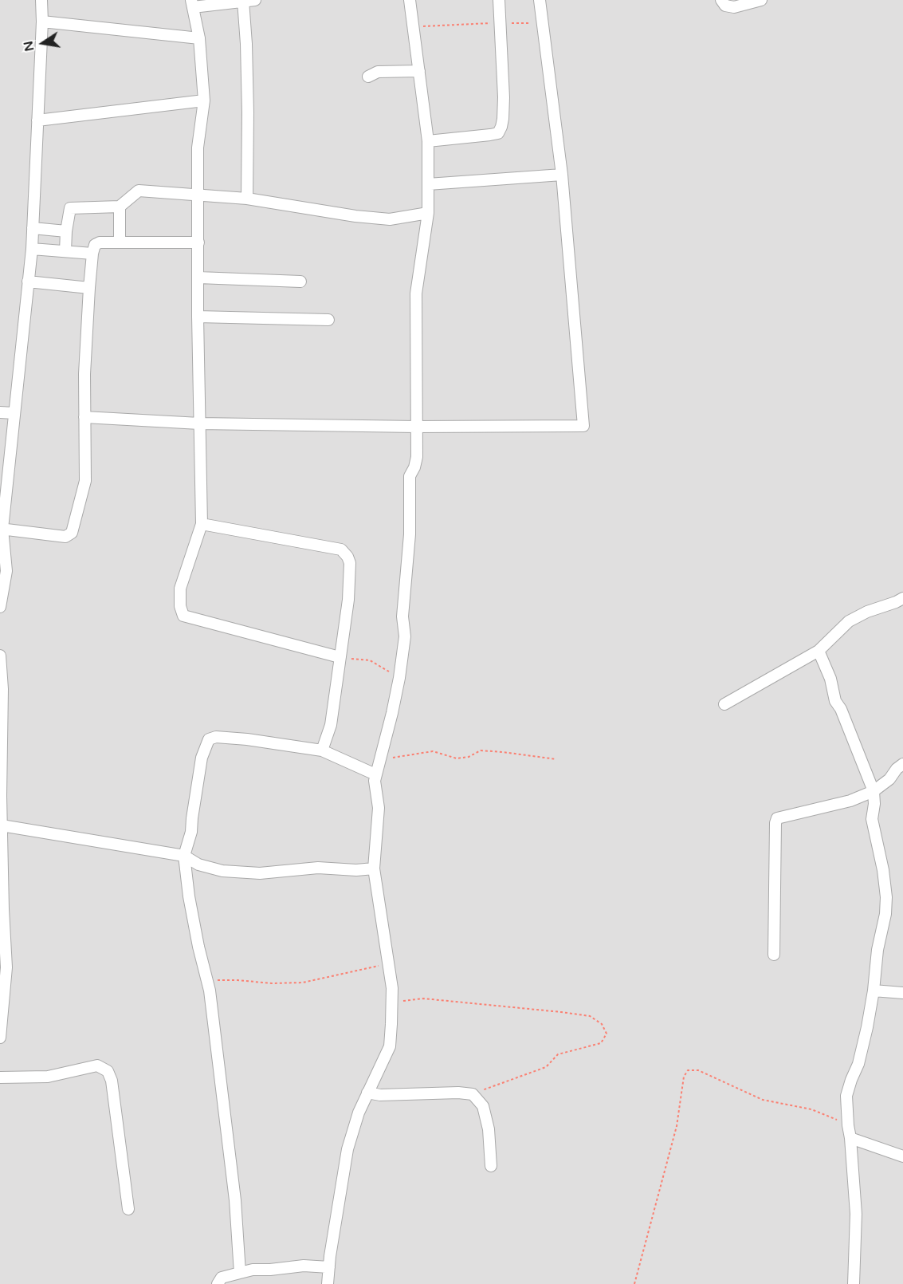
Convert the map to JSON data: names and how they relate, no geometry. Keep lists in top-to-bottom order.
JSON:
{
  "north": "left"
}
